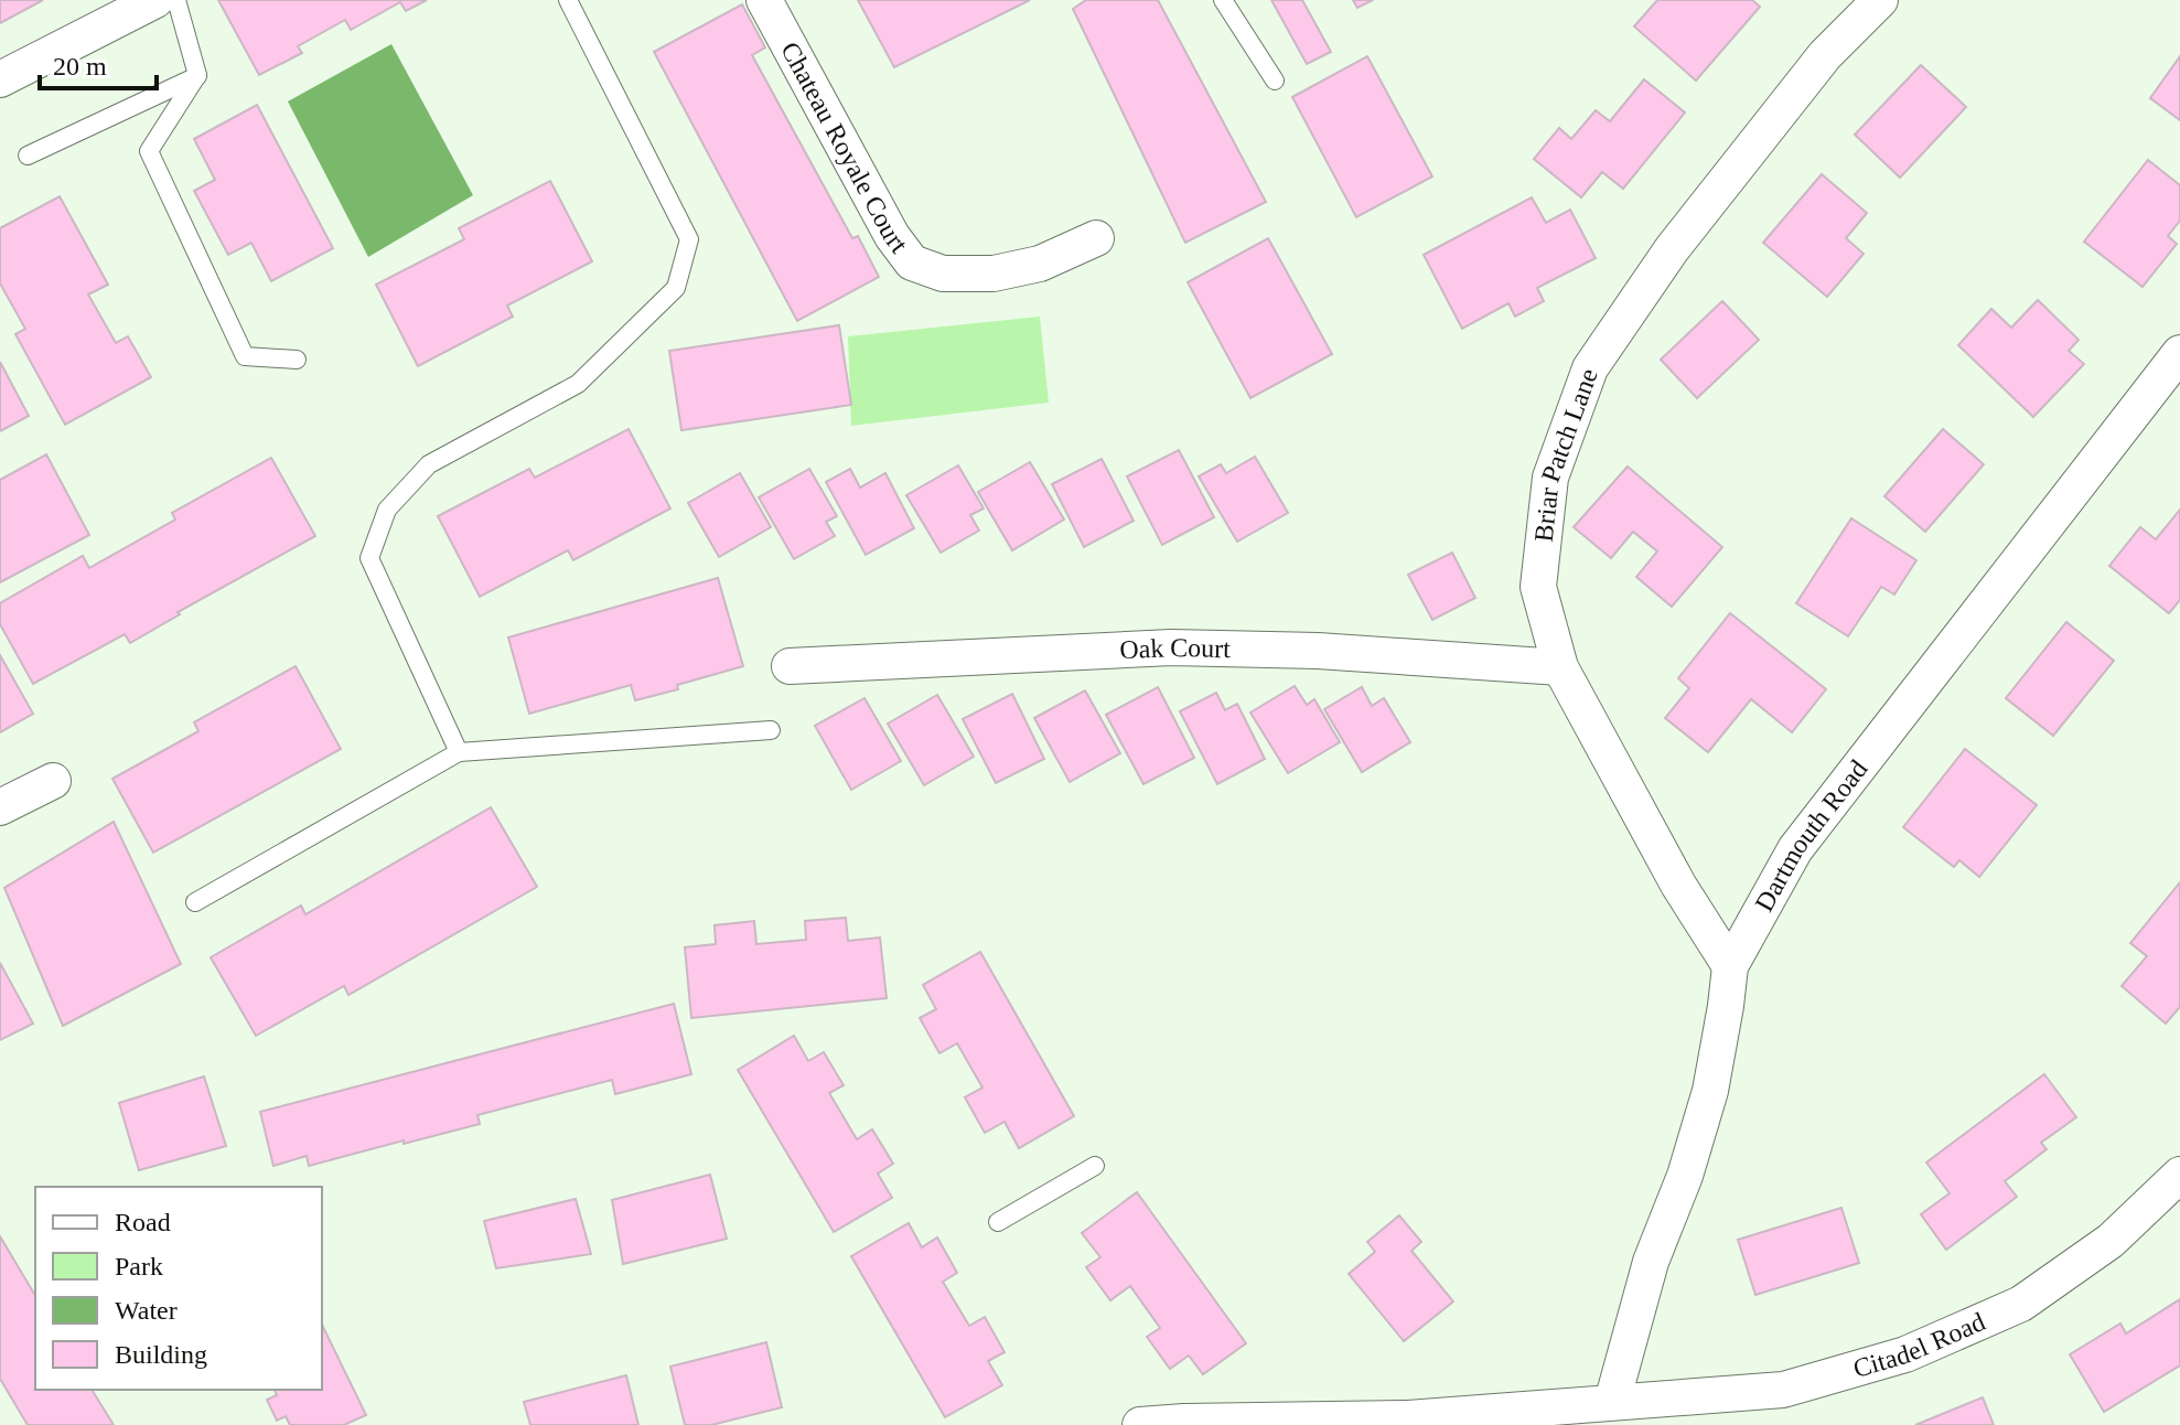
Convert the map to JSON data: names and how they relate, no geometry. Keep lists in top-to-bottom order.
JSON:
{
  "streets": {
    "street": [
      "Chateau Royale Court",
      "Briar Patch Lane",
      "Oak Court",
      "Dartmouth Road",
      "Citadel Road"
    ]
  },
  "crossings": [
    ["Briar Patch Lane", "Oak Court"],
    ["Briar Patch Lane", "Dartmouth Road"],
    ["Dartmouth Road", "Citadel Road"]
  ],
  "legend": [
    "Road",
    "Park",
    "Water",
    "Building"
  ],
  "scale_bar": "20 m"
}
